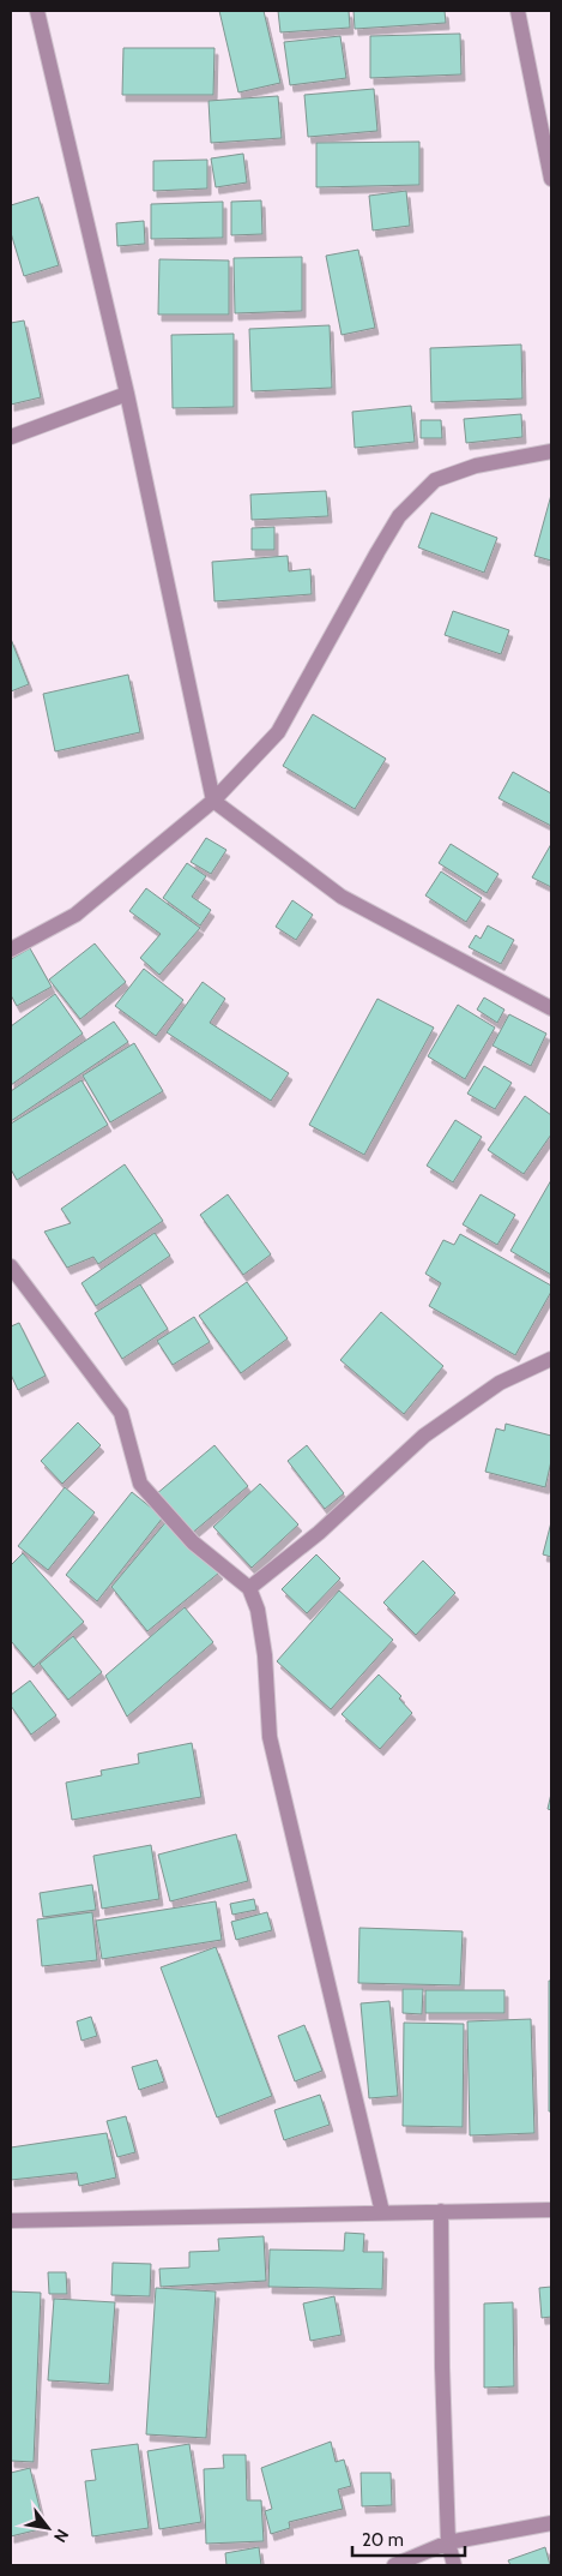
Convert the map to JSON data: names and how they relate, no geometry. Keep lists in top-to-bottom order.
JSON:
{
  "scale_bar": "20 m",
  "north": "bottom right"
}
